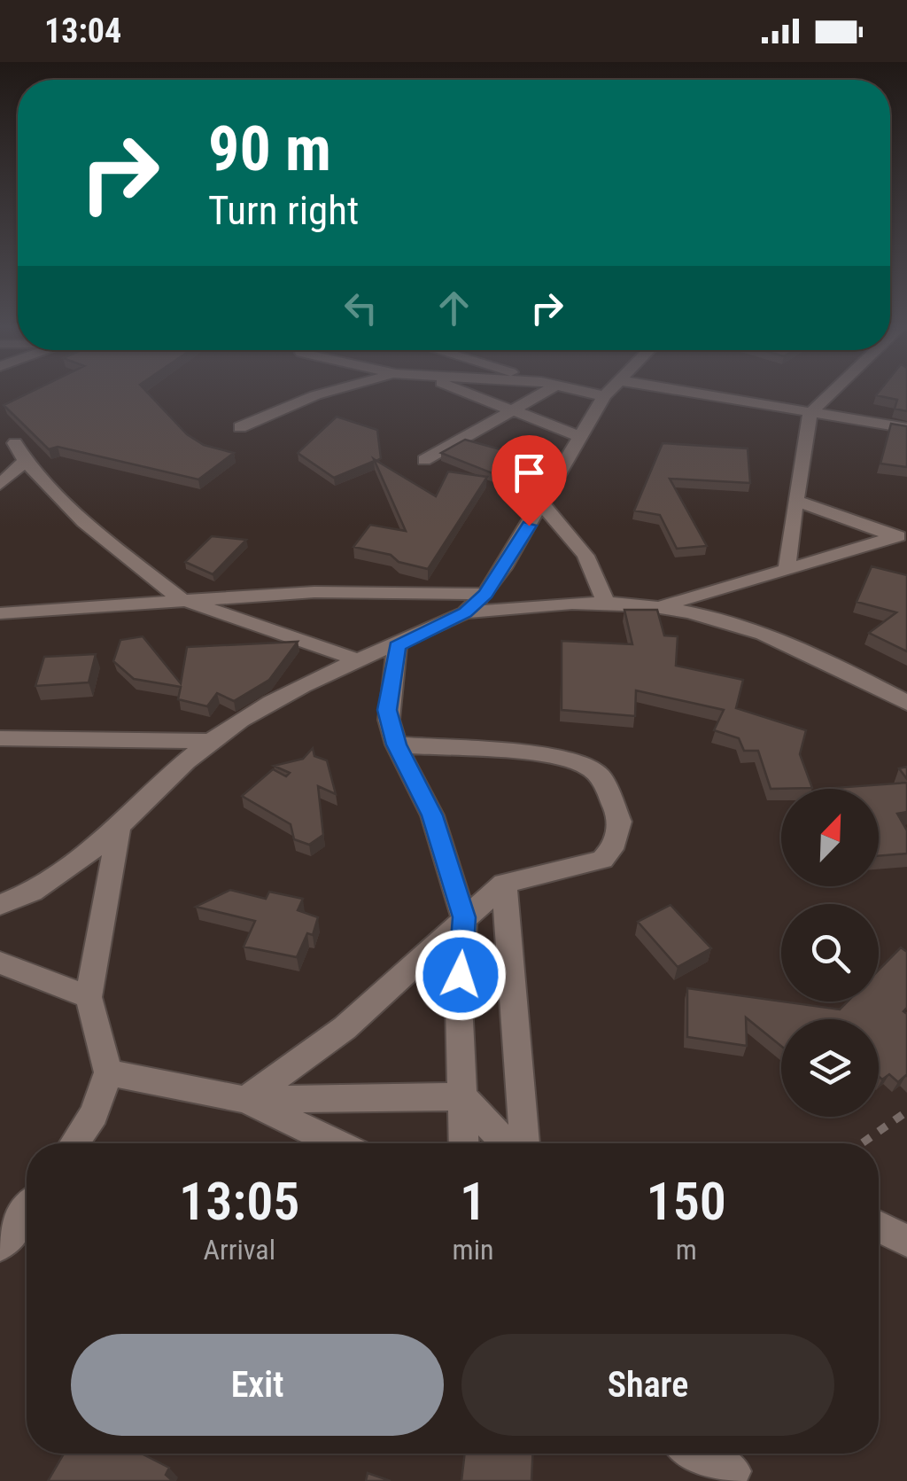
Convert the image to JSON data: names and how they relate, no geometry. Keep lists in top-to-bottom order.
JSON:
{
  "north": "top right",
  "page": {
    "status": "13:04",
    "turn": ["90 m", "Turn right"],
    "eta": [
      "13:05",
      "Arrival",
      "1",
      "min",
      "150",
      "m"
    ],
    "buttons": ["Exit", "Share"]
  }
}
